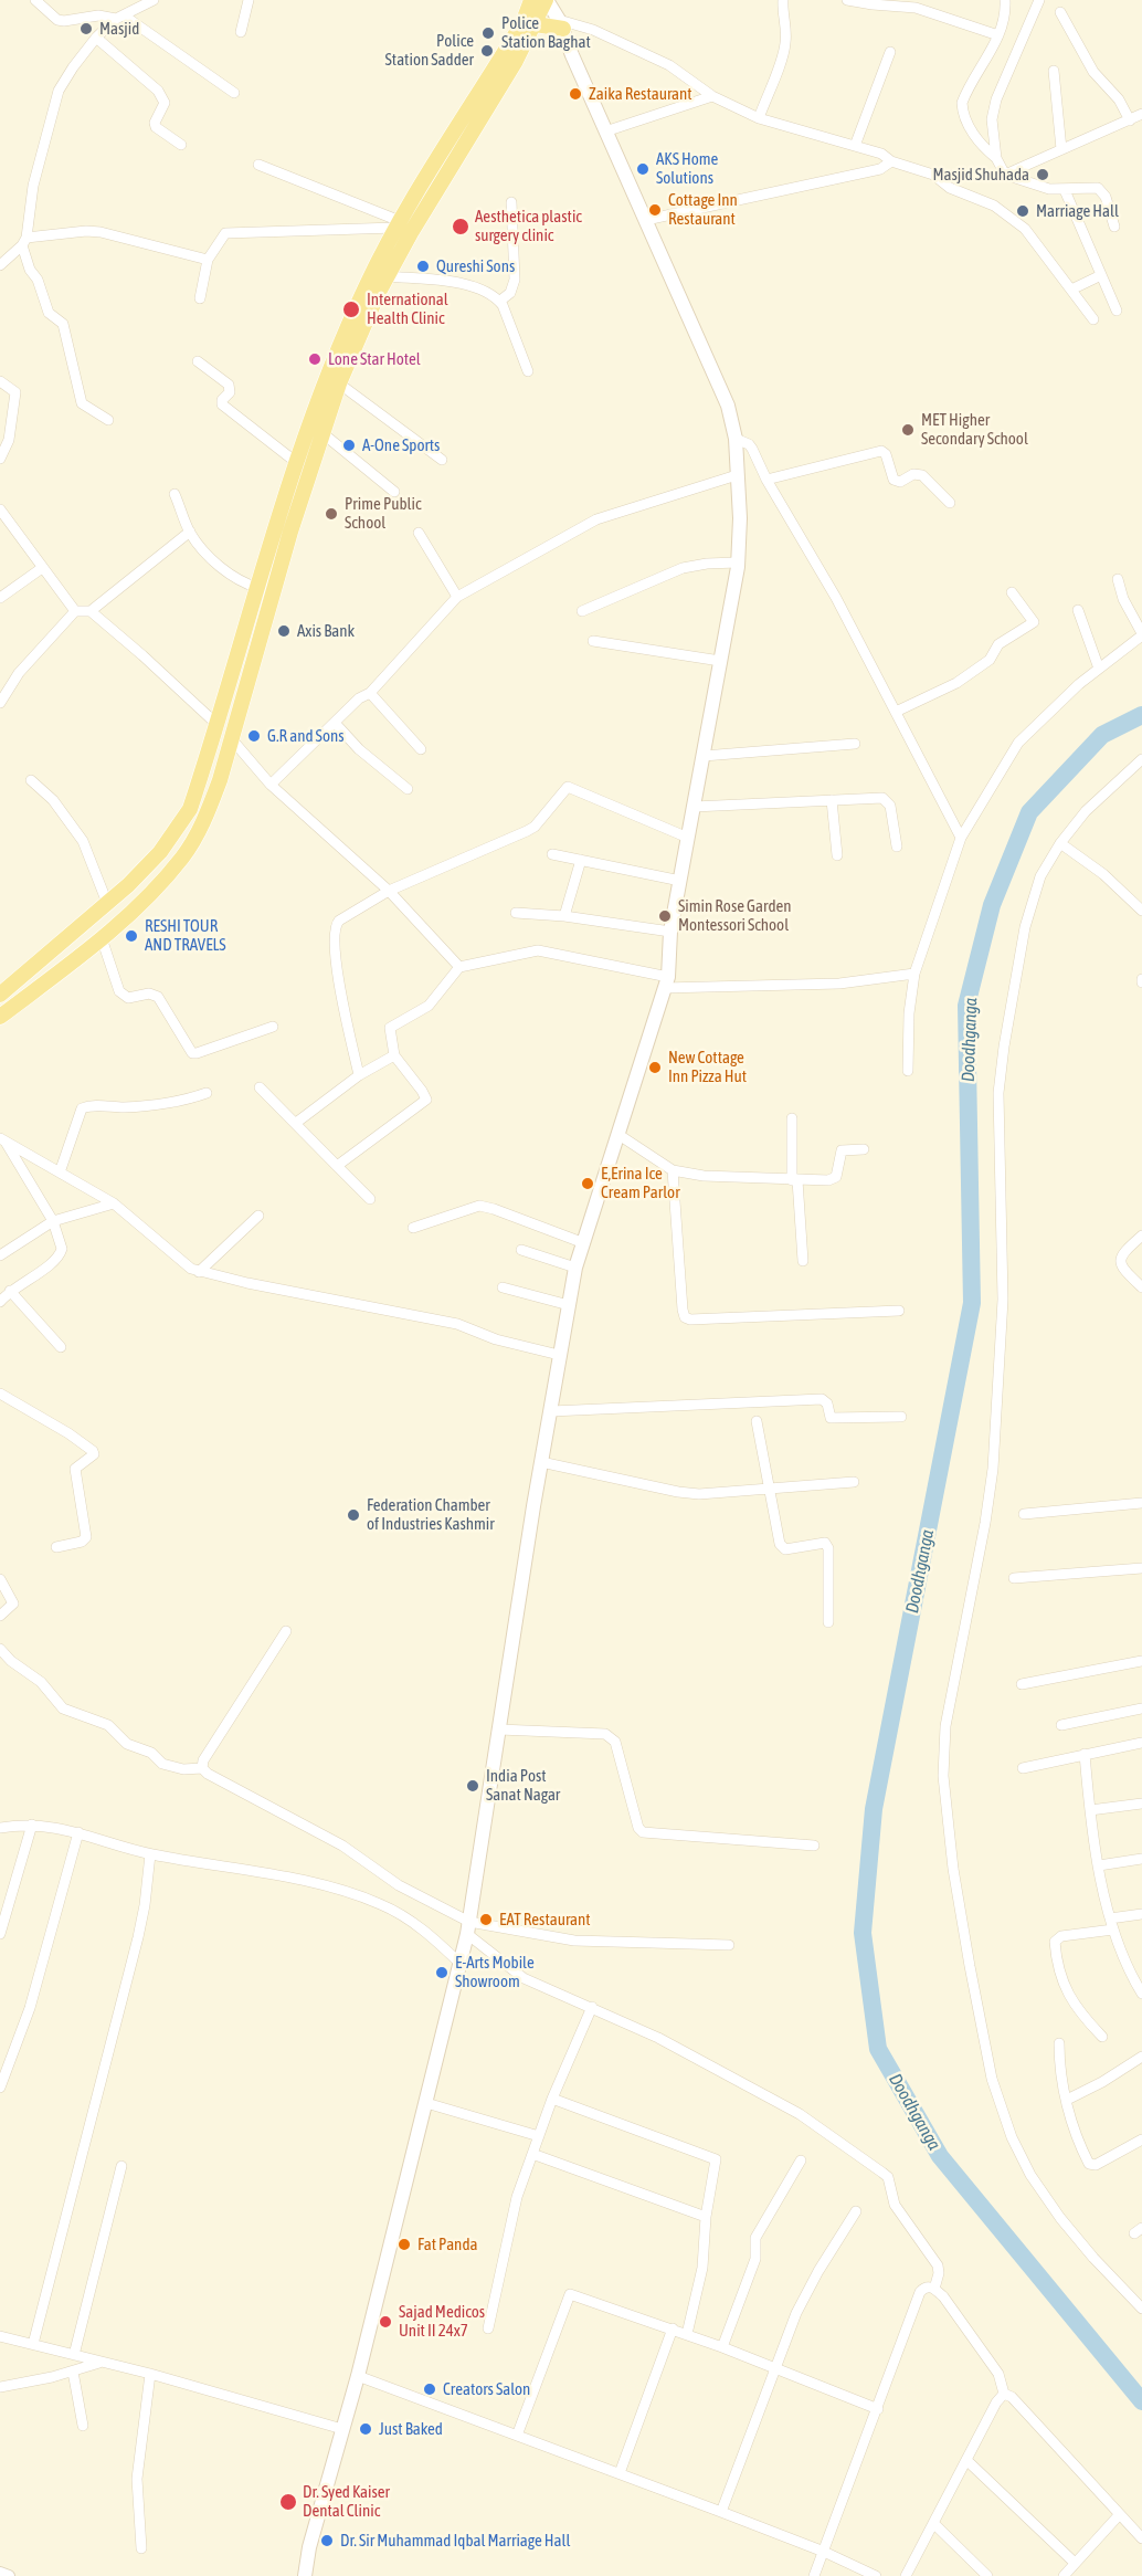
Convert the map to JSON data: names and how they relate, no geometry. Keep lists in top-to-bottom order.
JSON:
{
  "water": ["Doodhganga"],
  "places": [
    "Masjid",
    "Police Station Baghat",
    "Police Station Sadder",
    "Zaika Restaurant",
    "AKS Home Solutions",
    "Masjid Shuhada",
    "Cottage Inn Restaurant",
    "Marriage Hall",
    "Aesthetica plastic surgery clinic",
    "Qureshi Sons",
    "International Health Clinic",
    "Lone Star Hotel",
    "MET Higher Secondary School",
    "A-One Sports",
    "Prime Public School",
    "Axis Bank",
    "G.R and Sons",
    "Simin Rose Garden Montessori School",
    "RESHI TOUR AND TRAVELS",
    "New Cottage Inn Pizza Hut",
    "E,Erina Ice Cream Parlor",
    "Federation Chamber of Industries Kashmir",
    "India Post Sanat Nagar",
    "EAT Restaurant",
    "E-Arts Mobile Showroom",
    "Fat Panda",
    "Sajad Medicos Unit II 24x7",
    "Creators Salon",
    "Just Baked",
    "Dr. Syed Kaiser Dental Clinic",
    "Dr. Sir Muhammad Iqbal Marriage Hall"
  ]
}
